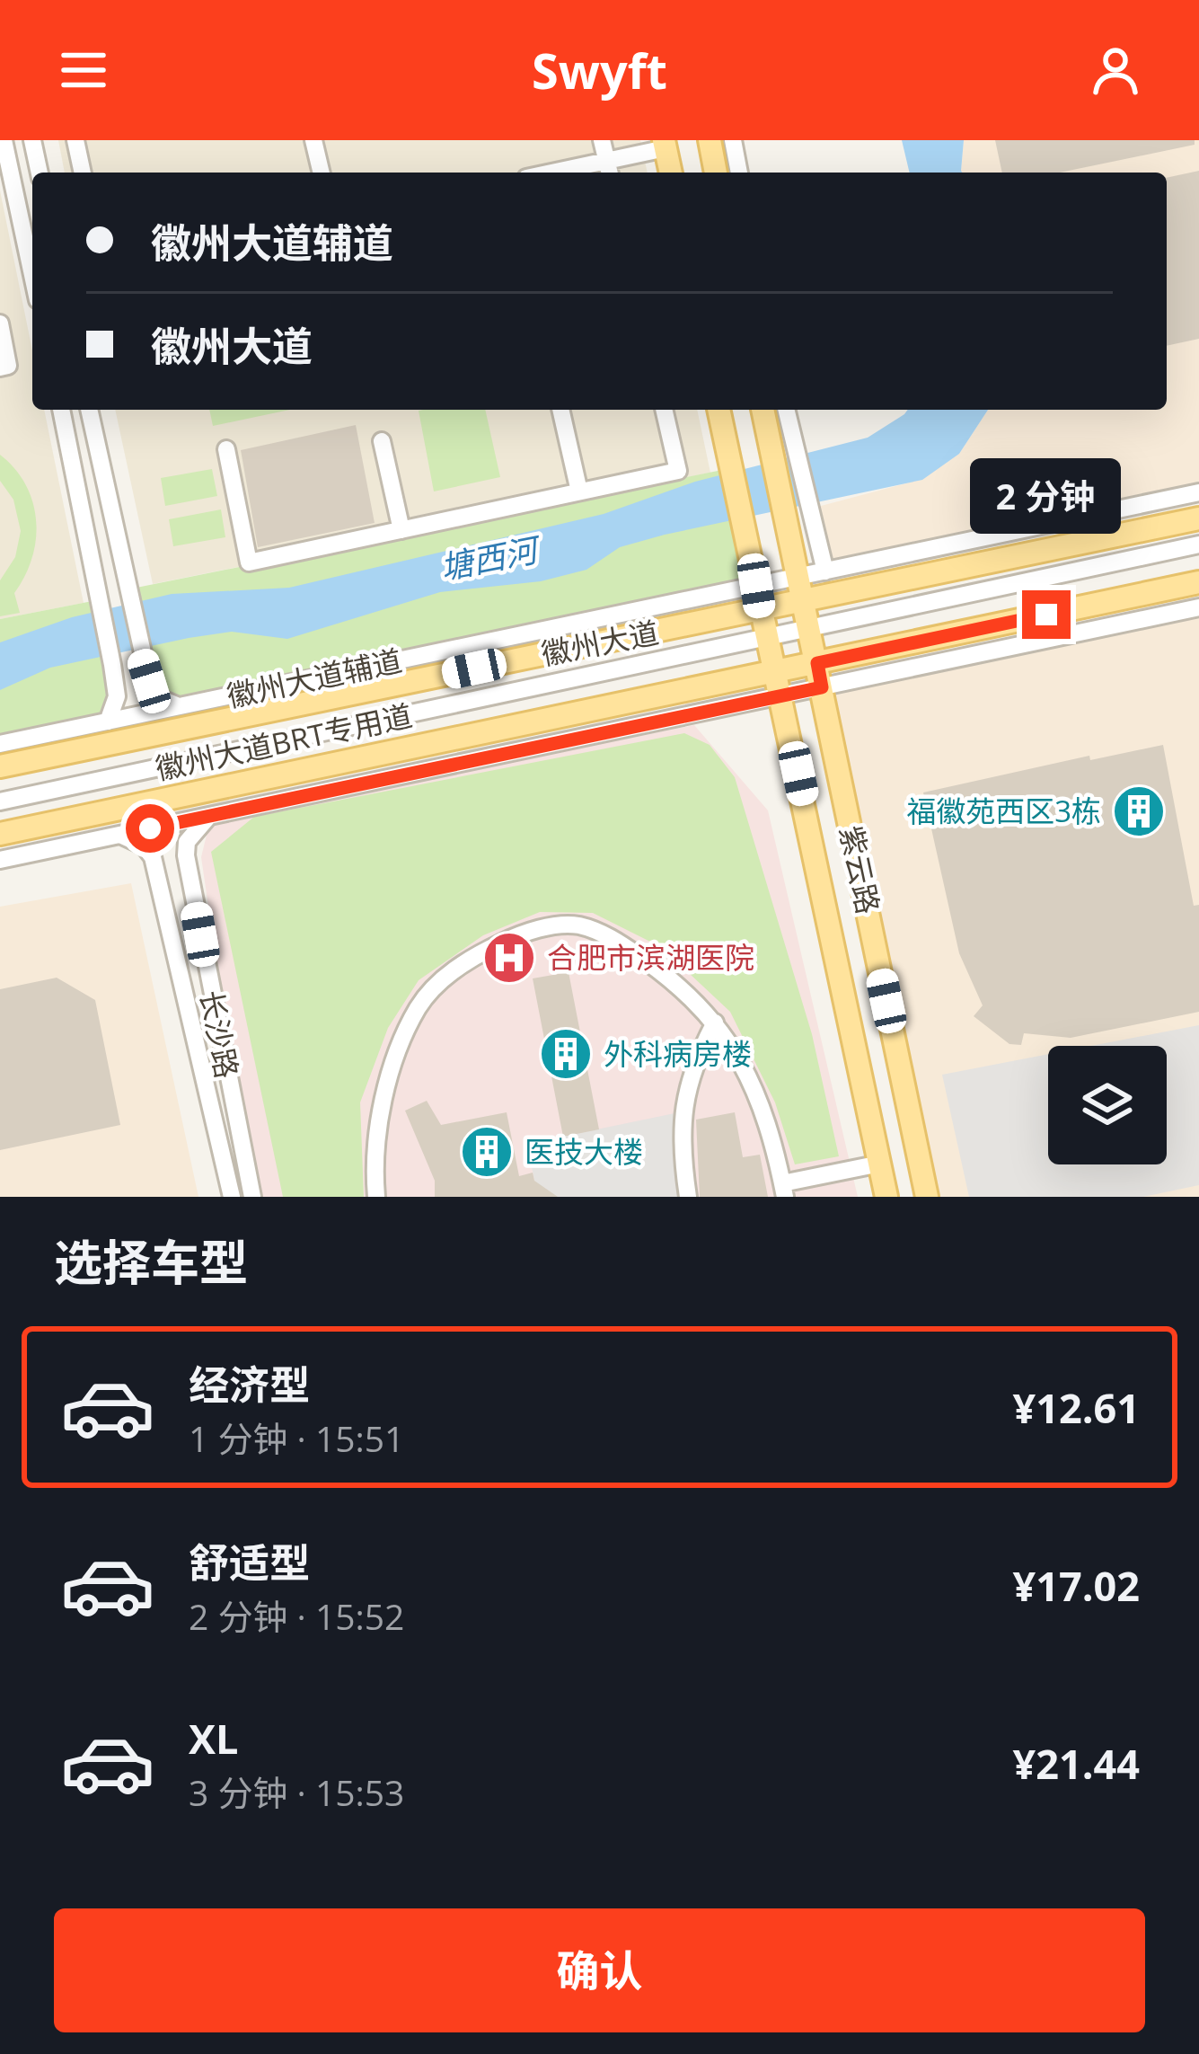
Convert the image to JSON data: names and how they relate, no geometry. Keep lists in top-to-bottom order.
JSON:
{
  "streets": {
    "main road": ["徽州大道", "紫云路"],
    "street": ["徽州大道辅道", "徽州大道BRT专用道", "长沙路"]
  },
  "crossings": [
    ["徽州大道", "紫云路"],
    ["徽州大道辅道", "紫云路"],
    ["徽州大道BRT专用道", "紫云路"]
  ],
  "water": ["塘西河"],
  "places": {
    "building": ["福徽苑西区3栋", "外科病房楼", "医技大楼"],
    "hospital": ["合肥市滨湖医院"]
  },
  "page": {
    "header": "Swyft",
    "banner": ["徽州大道辅道", "徽州大道"],
    "bubble": "2 分钟",
    "heading": "选择车型",
    "list": [
      {
        "name": "经济型",
        "note": "1 分钟 · 15:51",
        "value": "¥12.61"
      },
      {
        "name": "舒适型",
        "note": "2 分钟 · 15:52",
        "value": "¥17.02"
      },
      {
        "name": "XL",
        "note": "3 分钟 · 15:53",
        "value": "¥21.44"
      }
    ],
    "buttons": "确认"
  }
}
